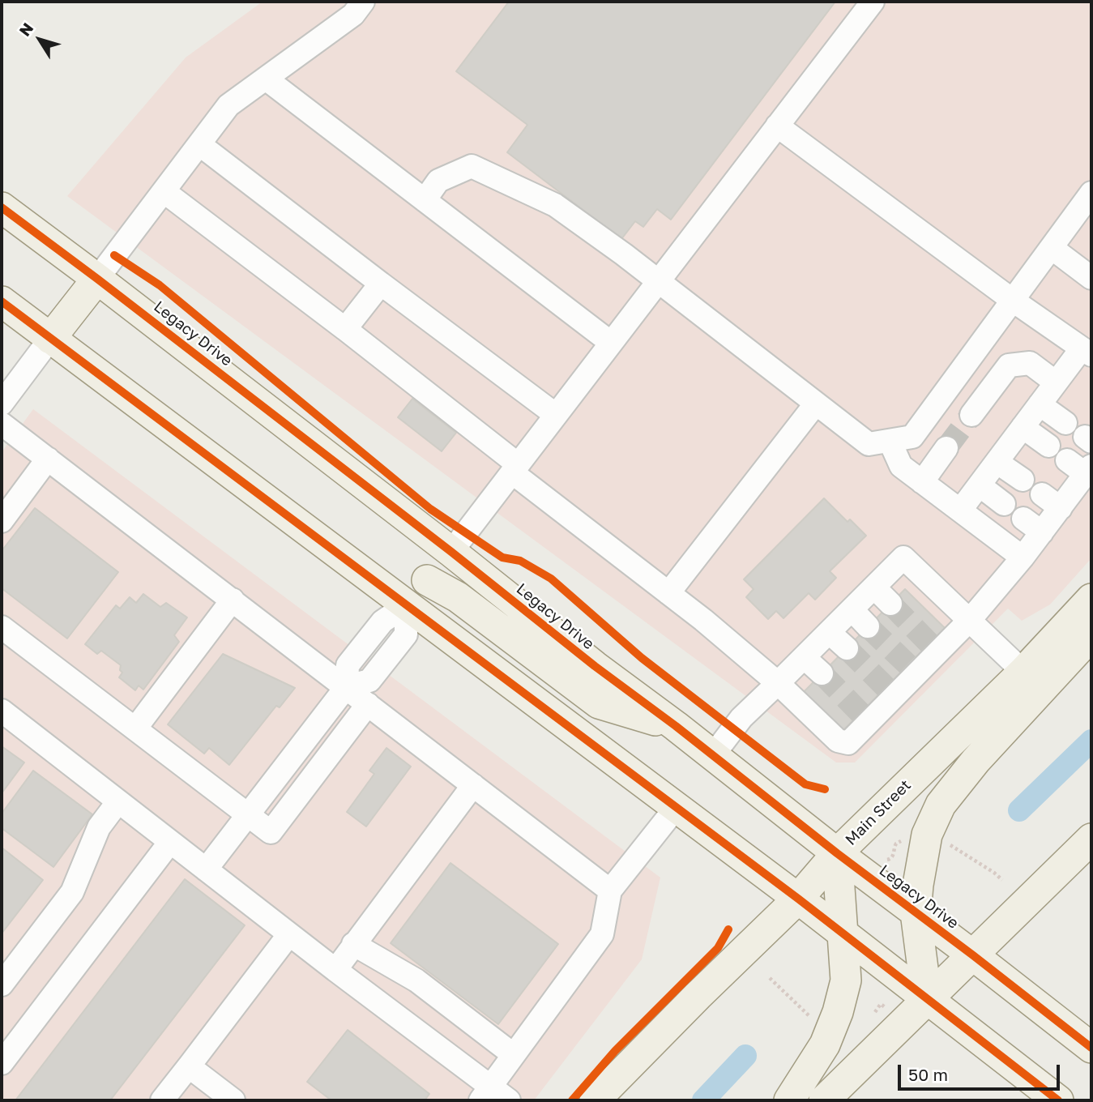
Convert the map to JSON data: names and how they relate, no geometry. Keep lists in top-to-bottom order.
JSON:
{
  "streets": {
    "main road": ["Legacy Drive", "Main Street"]
  },
  "crossings": [
    ["Legacy Drive", "Main Street"]
  ],
  "scale_bar": "50 m",
  "north": "top left"
}
